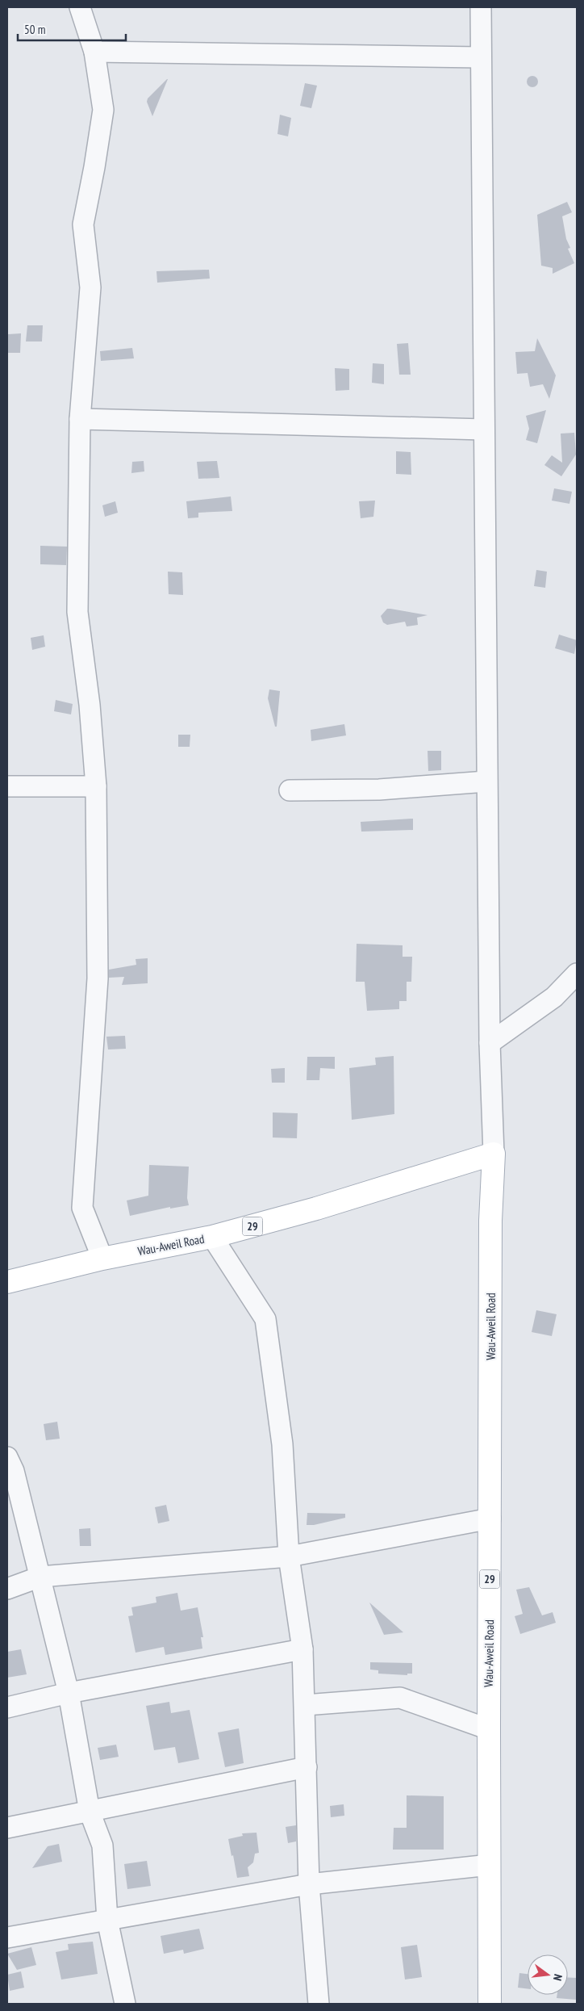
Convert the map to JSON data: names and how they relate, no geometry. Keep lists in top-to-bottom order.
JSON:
{
  "streets": {
    "main road": ["29", "Wau-Aweil Road"]
  },
  "scale_bar": "50 m",
  "north": "right"
}
